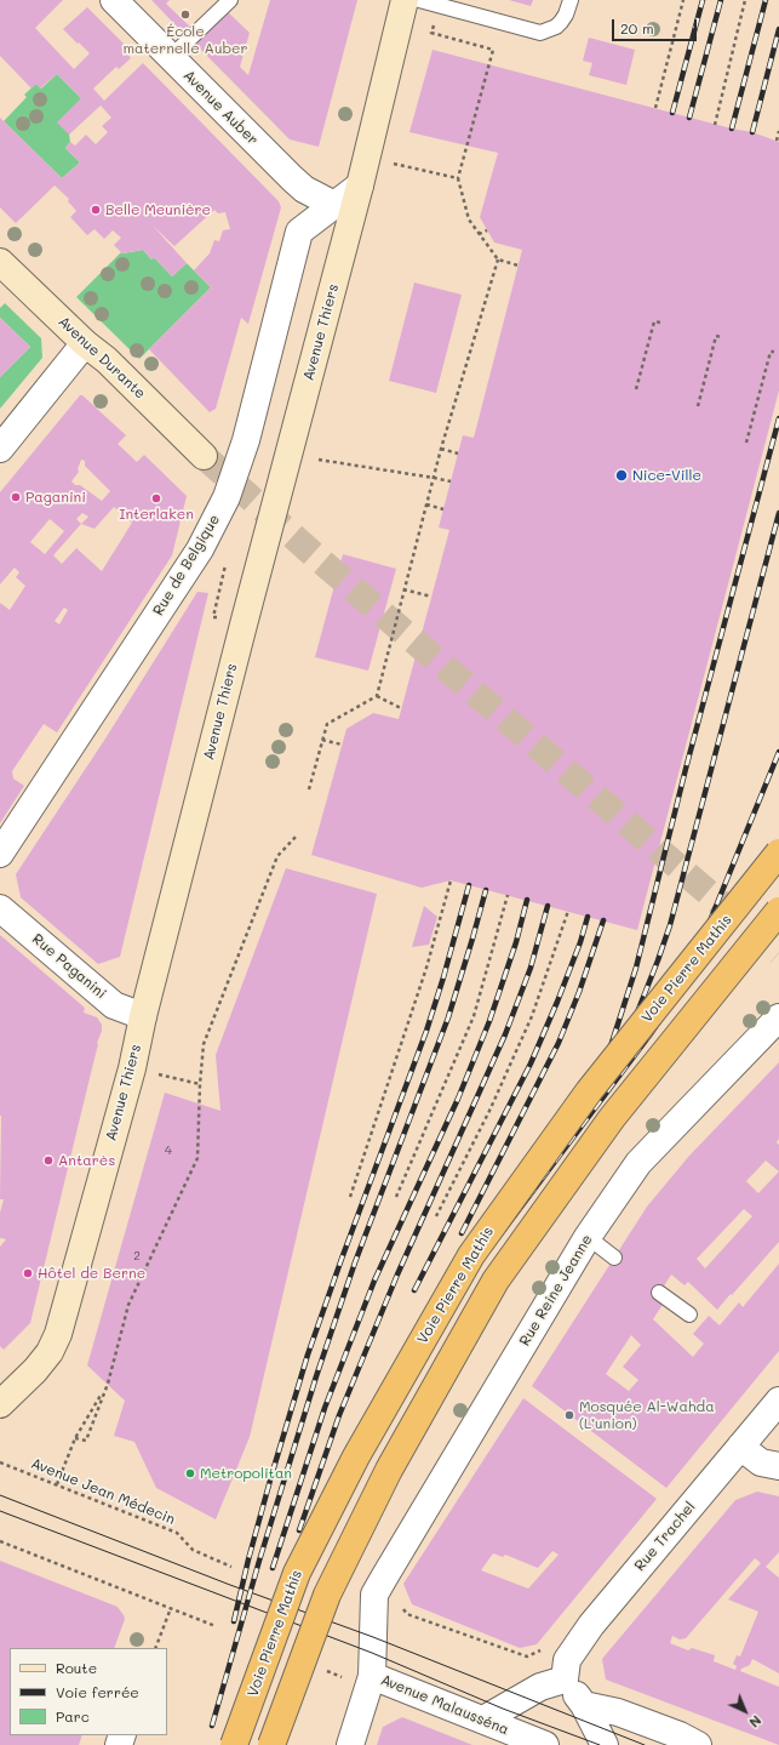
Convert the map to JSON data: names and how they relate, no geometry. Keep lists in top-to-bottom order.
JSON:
{
  "streets": {
    "highway": ["Voie Pierre Mathis"],
    "street": [
      "Avenue Auber",
      "Avenue Thiers",
      "Avenue Durante",
      "Rue de Belgique",
      "Rue Paganini",
      "Rue Reine Jeanne",
      "Rue Trachel",
      "Avenue Malausséna"
    ],
    "path": ["Avenue Jean Médecin"]
  },
  "crossings": [
    ["Avenue Auber", "Rue de Belgique"],
    ["Avenue Thiers", "Rue de Belgique"],
    ["Avenue Thiers", "Rue Paganini"]
  ],
  "places": [
    "École maternelle Auber",
    "Belle Meunière",
    "Nice-Ville",
    "Paganini",
    "Interlaken",
    "Antarès",
    "Hôtel de Berne",
    "Mosquée Al-Wahda (L’union)",
    "Metropolitan"
  ],
  "house_numbers": ["4", "2"],
  "legend": ["Route", "Voie ferrée", "Parc"],
  "scale_bar": "20 m",
  "north": "bottom right"
}
